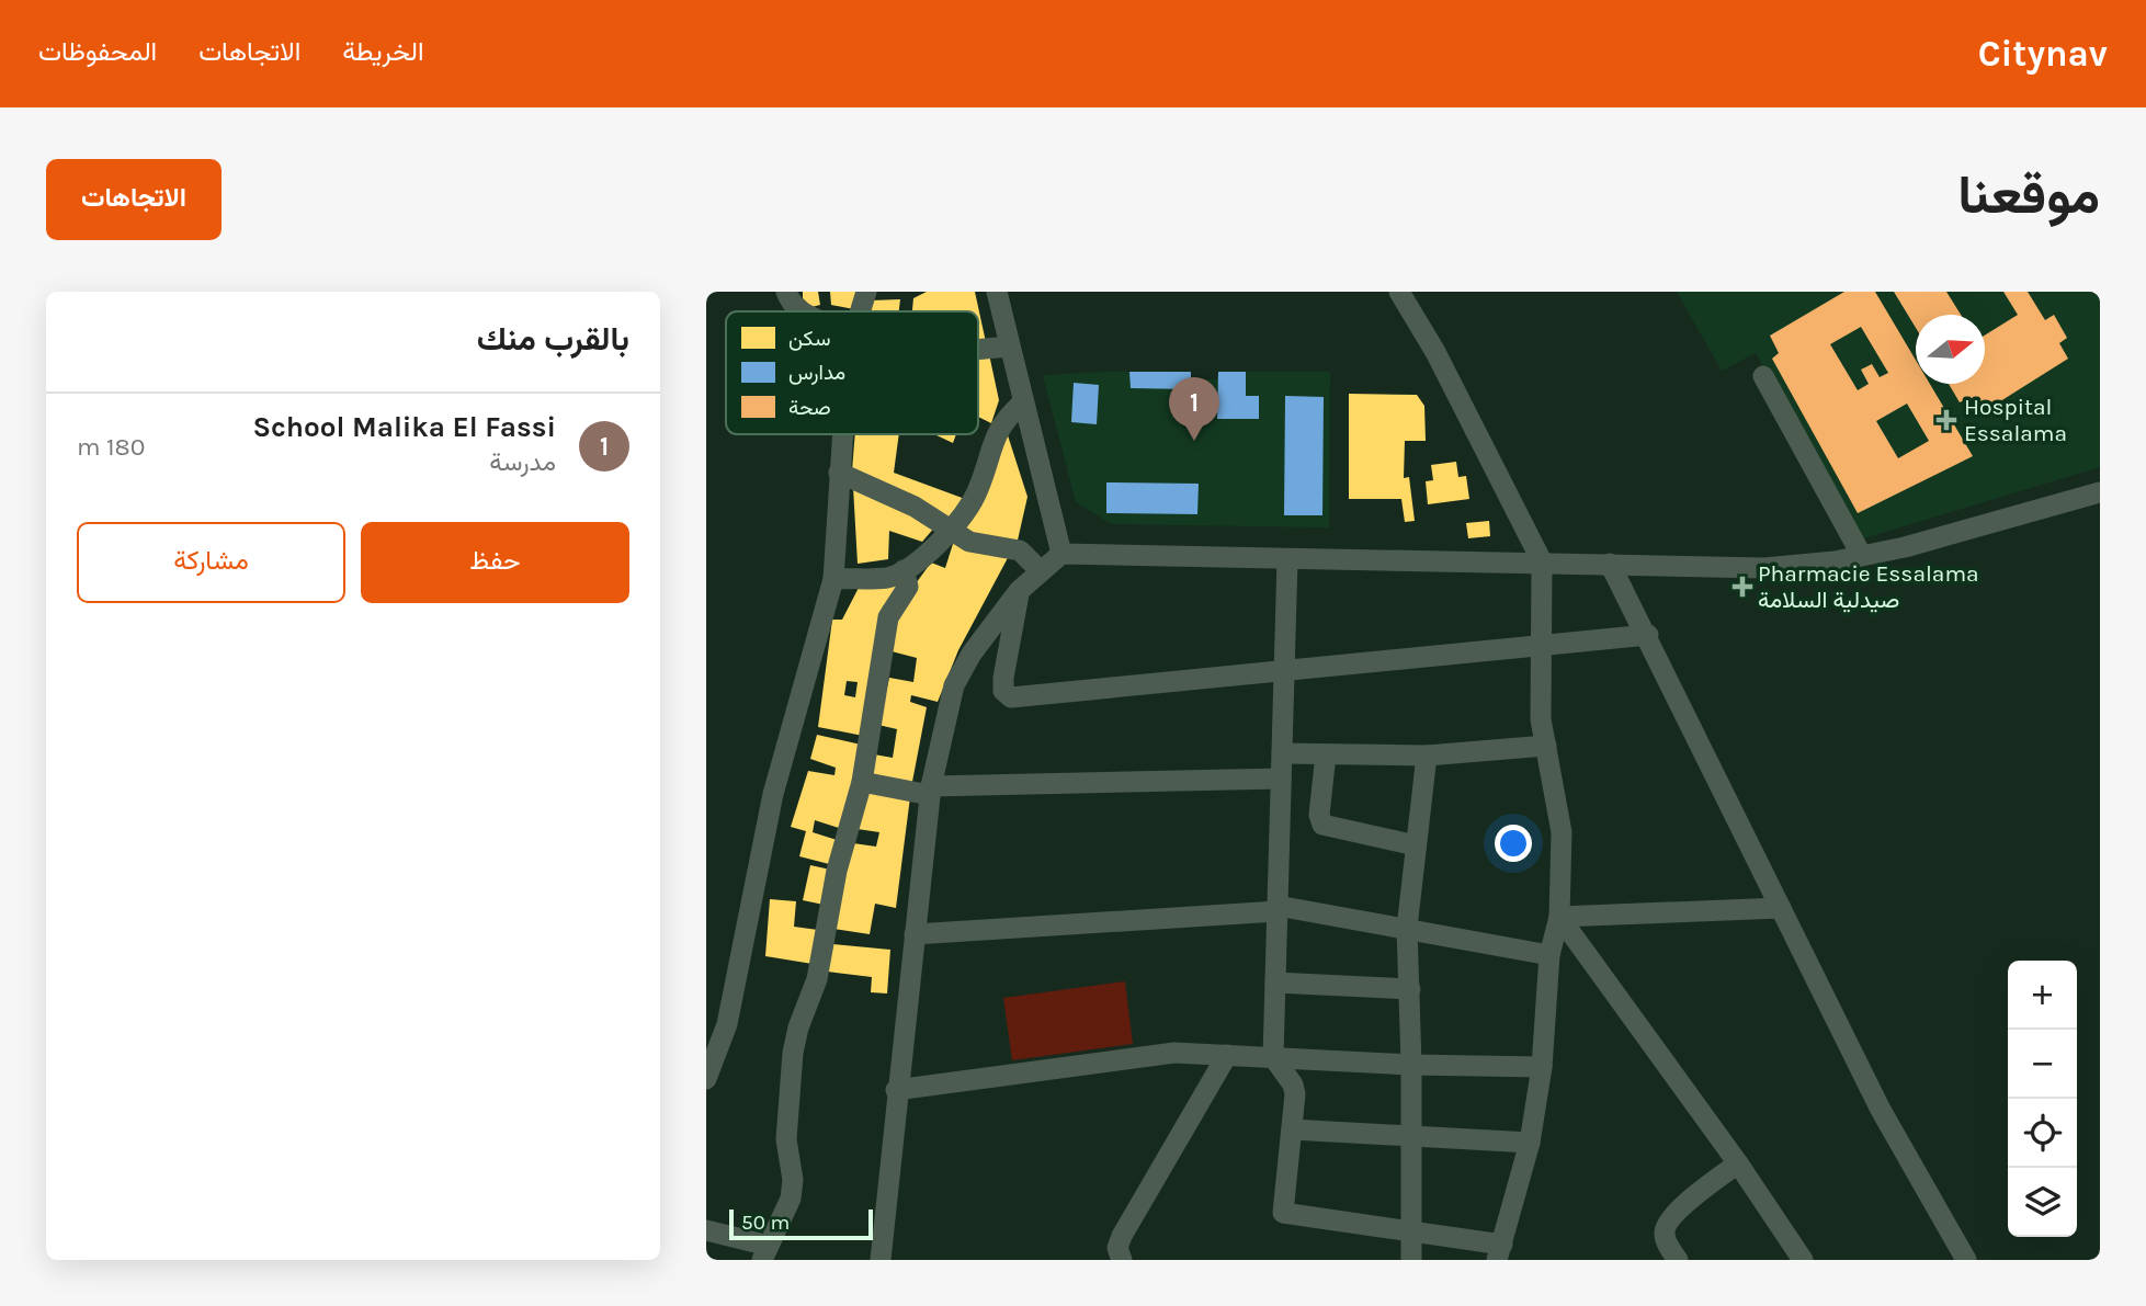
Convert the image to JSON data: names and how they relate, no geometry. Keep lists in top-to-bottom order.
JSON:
{
  "places": {
    "health": ["Hospital Essalama", "Pharmacie Essalama صيدلية السلامة"]
  },
  "legend": ["سكن", "مدارس", "صحة"],
  "scale_bar": "50 m",
  "north": "right",
  "page": {
    "header": "Citynav",
    "nav": ["الخريطة", "الاتجاهات", "المحفوظات"],
    "title": "موقعنا",
    "buttons": [
      "الاتجاهات",
      ["حفظ", "مشاركة"]
    ],
    "heading": "بالقرب منك",
    "pins": "1",
    "list": [
      {
        "mark": "1",
        "name": "School Malika El Fassi",
        "note": "مدرسة",
        "value": "180 m"
      }
    ],
    "map_buttons": ["+", "−"],
    "scale": "50 m"
  }
}
